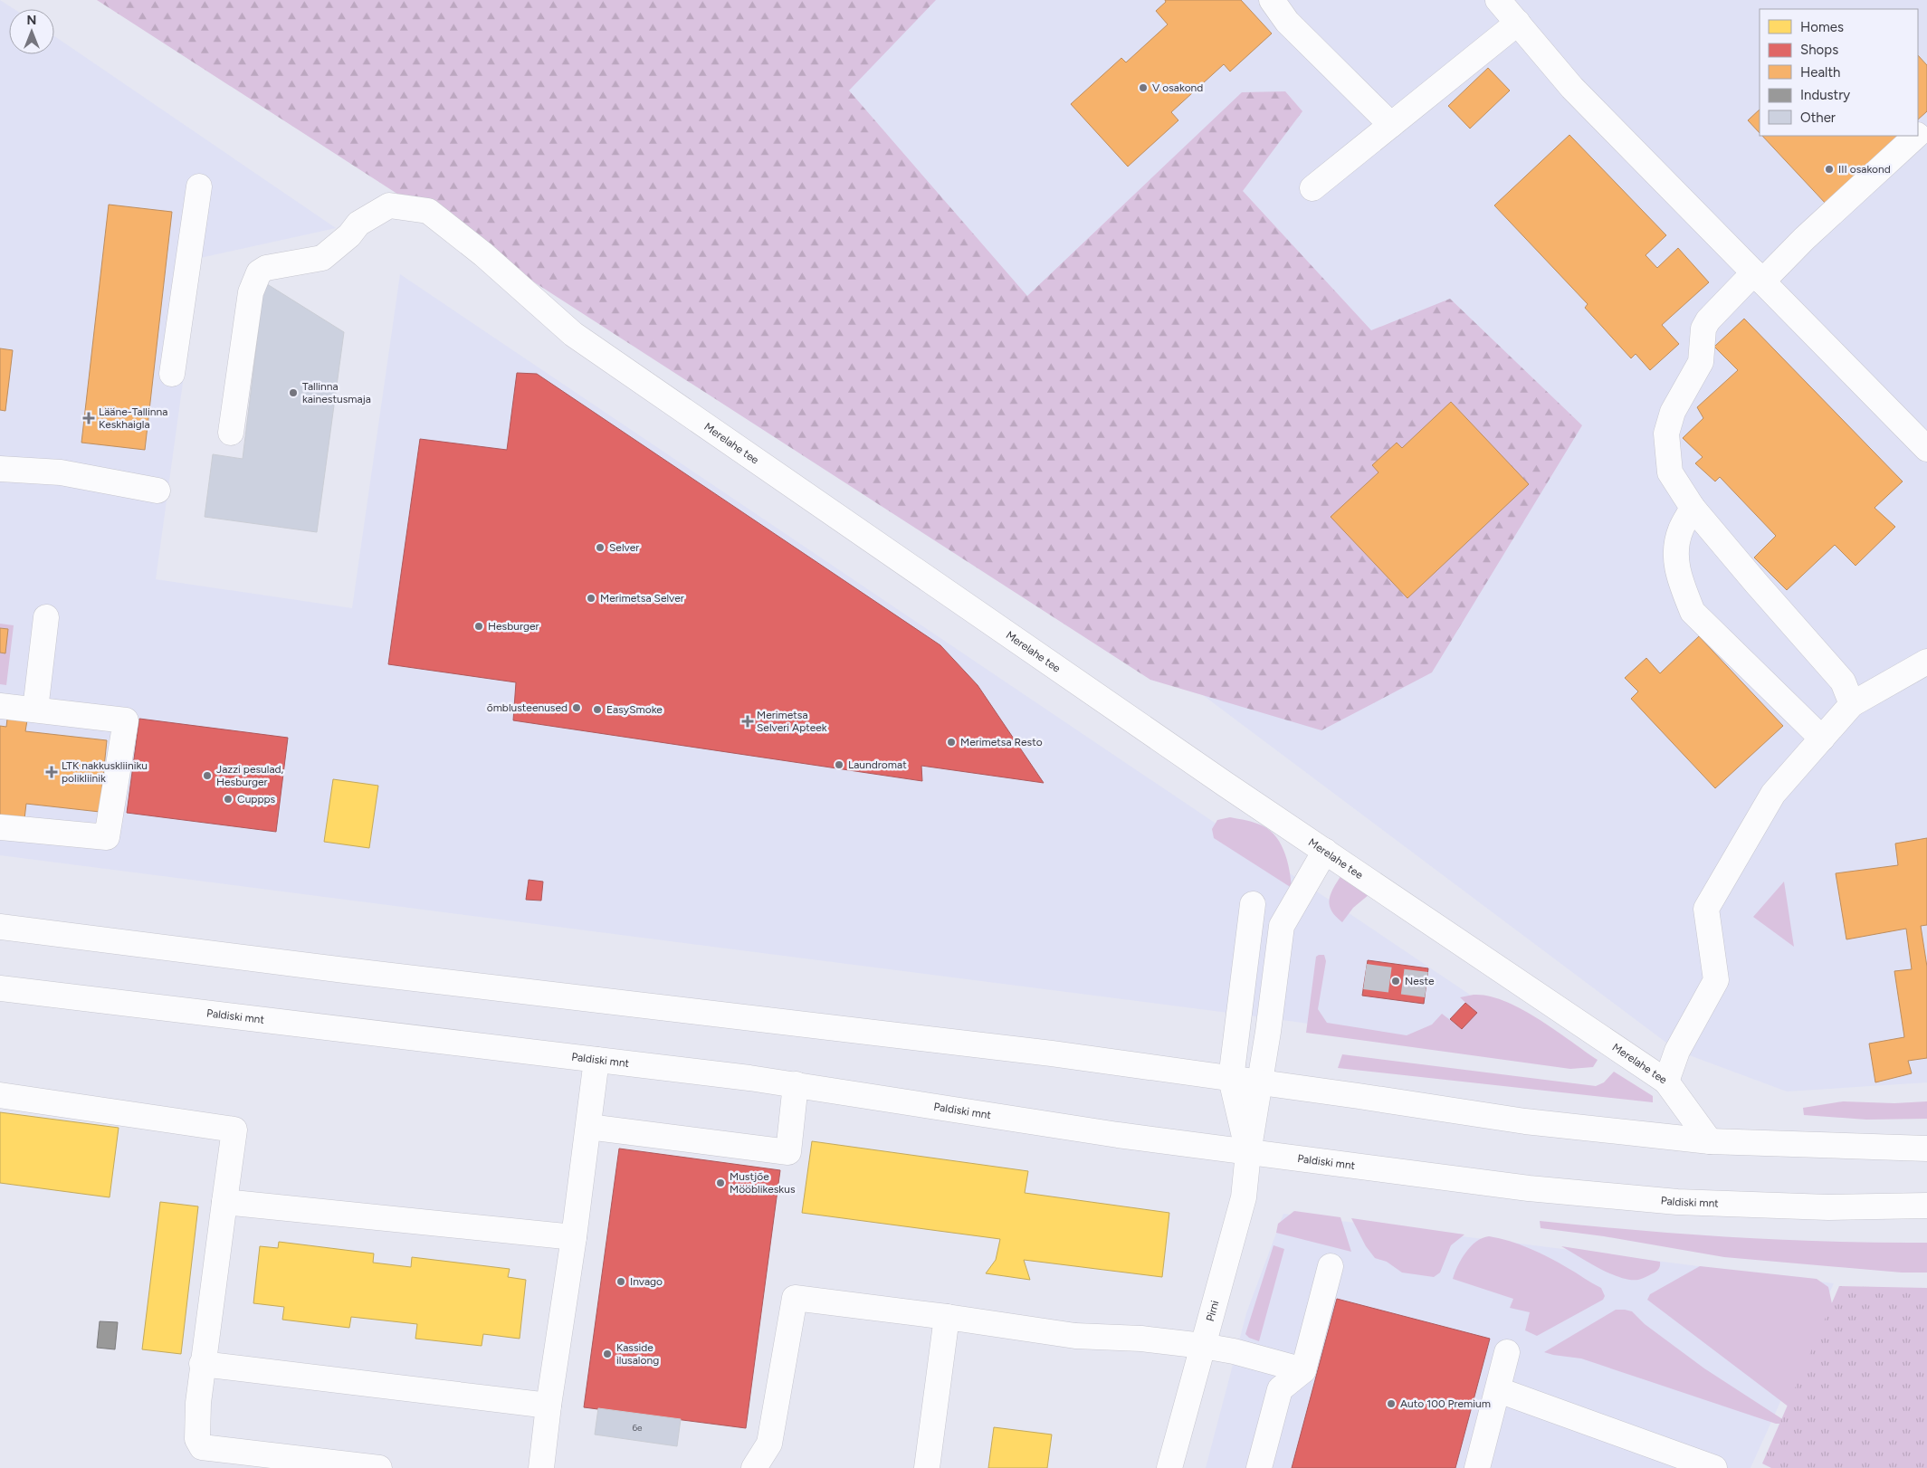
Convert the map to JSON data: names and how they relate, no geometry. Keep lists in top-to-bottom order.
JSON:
{
  "streets": {
    "main road": ["Merelahe tee", "Paldiski mnt", "Pirni"]
  },
  "crossings": [
    ["Merelahe tee", "Pirni"],
    ["Paldiski mnt", "Pirni"]
  ],
  "places": {
    "other": [
      "V osakond",
      "III osakond",
      "Tallinna kainestusmaja",
      "Selver",
      "Merimetsa Selver",
      "Hesburger",
      "õmblusteenused",
      "EasySmoke",
      "Merimetsa Resto",
      "Laundromat",
      "Jazzi pesulad, Hesburger",
      "Cuppps",
      "Neste",
      "Mustjõe Mööblikeskus",
      "Invago",
      "Kasside ilusalong",
      "Auto 100 Premium"
    ],
    "health": ["Lääne-Tallinna Keskhaigla", "Merimetsa Selveri Apteek", "LTK nakkuskliiniku polikliinik"]
  },
  "house_numbers": ["6e"],
  "legend": [
    "Homes",
    "Shops",
    "Health",
    "Industry",
    "Other"
  ],
  "north": "top"
}
